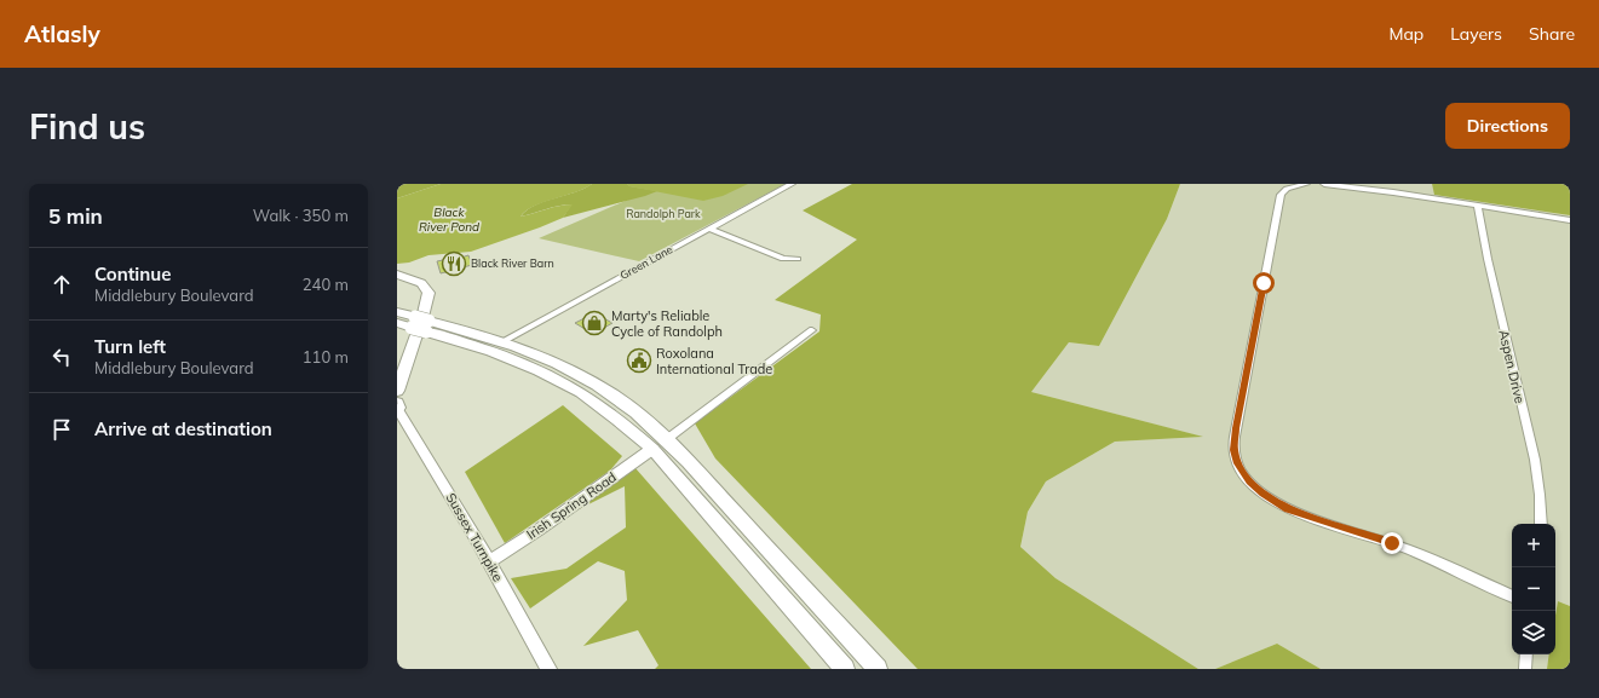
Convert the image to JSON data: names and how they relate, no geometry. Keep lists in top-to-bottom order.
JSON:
{
  "streets": {
    "main road": ["Irish Spring Road", "Sussex Turnpike"],
    "street": ["Green Lane", "Aspen Drive"]
  },
  "crossings": [
    ["Irish Spring Road", "Sussex Turnpike"]
  ],
  "water": ["Black River Pond"],
  "parks": ["Randolph Park"],
  "places": {
    "restaurant": ["Black River Barn"],
    "shop": ["Marty's Reliable Cycle of Randolph"],
    "public building": ["Roxolana International Trade"]
  },
  "page": {
    "header": "Atlasly",
    "nav": ["Map", "Layers", "Share"],
    "buttons": "Directions",
    "title": "Find us",
    "heading": ["5 min", "Walk · 350 m"],
    "list": [
      ["Continue", "Middlebury Boulevard", "240 m"],
      ["Turn left", "Middlebury Boulevard", "110 m"],
      "Arrive at destination"
    ],
    "map_buttons": ["+", "−"]
  }
}
